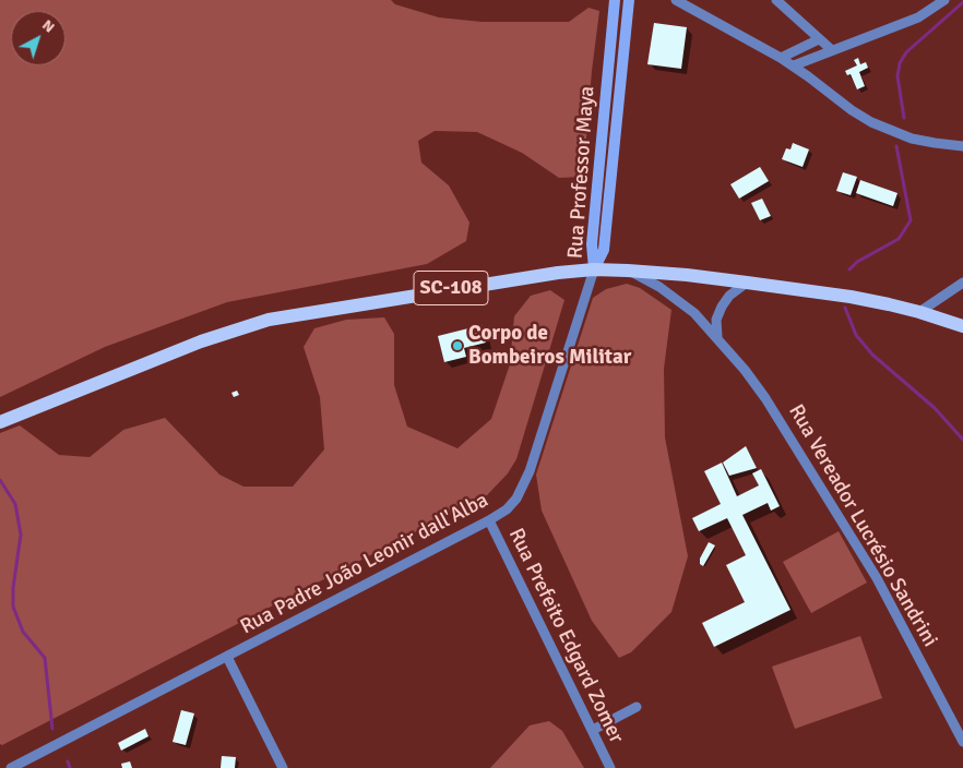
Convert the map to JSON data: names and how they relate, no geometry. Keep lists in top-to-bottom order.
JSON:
{
  "streets": {
    "main road": ["Rua Professor Maya", "SC-108"],
    "street": ["Rua Vereador Lucrésio Sandrini", "Rua Padre João Leonir dall'Alba", "Rua Prefeito Edgard Zomer"]
  },
  "crossings": [
    ["Rua Professor Maya", "SC-108"],
    ["Rua Professor Maya", "Rua Padre João Leonir dall'Alba"],
    ["SC-108", "Rua Vereador Lucrésio Sandrini"],
    ["SC-108", "Rua Padre João Leonir dall'Alba"],
    ["Rua Padre João Leonir dall'Alba", "Rua Prefeito Edgard Zomer"]
  ],
  "places": ["Corpo de Bombeiros Militar"],
  "north": "top right"
}
